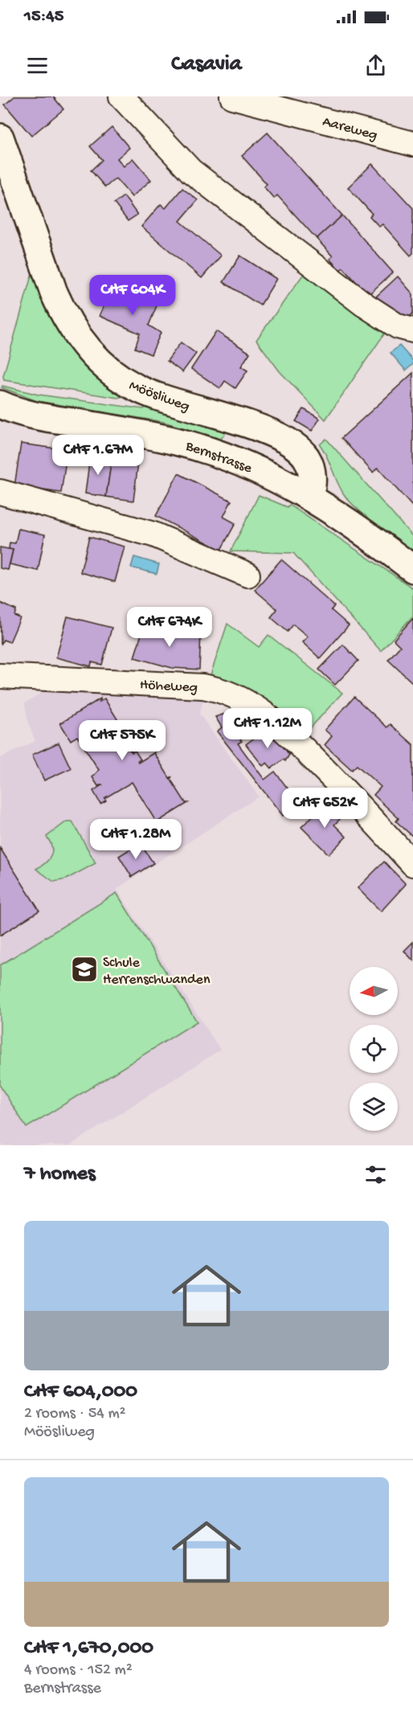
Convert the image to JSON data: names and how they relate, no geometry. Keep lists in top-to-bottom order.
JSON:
{
  "streets": {
    "street": [
      "Aareweg",
      "Möösliweg",
      "Bernstrasse",
      "Höheweg"
    ]
  },
  "crossings": [
    ["Möösliweg", "Bernstrasse"]
  ],
  "places": {
    "school or university": ["Schule Herrenschwanden"]
  },
  "north": "left",
  "page": {
    "status": "15:45",
    "header": "Casavia",
    "price": [
      "CHF 604K",
      "CHF 1.67M",
      "CHF 674K",
      "CHF 1.12M",
      "CHF 575K",
      "CHF 652K",
      "CHF 1.28M"
    ],
    "heading": "7 homes",
    "list": [
      {
        "name": "CHF 604,000",
        "note": "2 rooms · 54 m² · Möösliweg"
      },
      {
        "name": "CHF 1,670,000",
        "note": "4 rooms · 152 m² · Bernstrasse"
      }
    ]
  }
}
